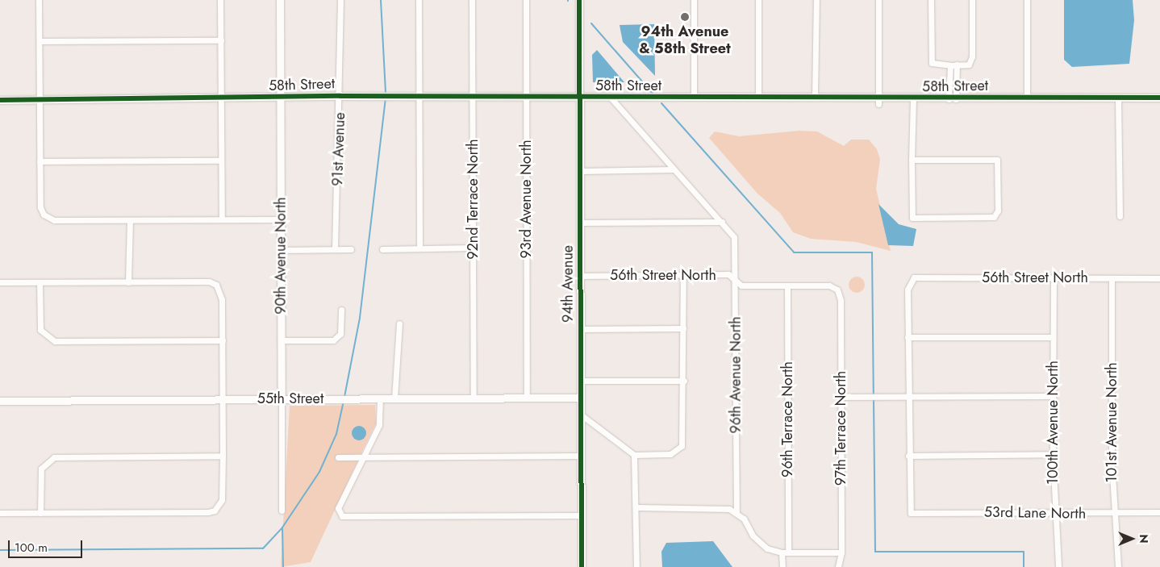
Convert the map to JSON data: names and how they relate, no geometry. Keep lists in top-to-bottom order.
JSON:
{
  "streets": {
    "street": [
      "58th Street",
      "91st Avenue",
      "92nd Terrace North",
      "93rd Avenue North",
      "90th Avenue North",
      "56th Street North",
      "94th Avenue",
      "96th Avenue North",
      "55th Street",
      "96th Terrace North",
      "100th Avenue North",
      "101st Avenue North",
      "97th Terrace North",
      "53rd Lane North"
    ]
  },
  "crossings": [
    ["58th Street", "91st Avenue"],
    ["58th Street", "92nd Terrace North"],
    ["58th Street", "93rd Avenue North"],
    ["58th Street", "90th Avenue North"],
    ["58th Street", "94th Avenue"],
    ["92nd Terrace North", "55th Street"],
    ["93rd Avenue North", "55th Street"],
    ["90th Avenue North", "55th Street"],
    ["56th Street North", "94th Avenue"],
    ["56th Street North", "96th Avenue North"],
    ["56th Street North", "96th Terrace North"],
    ["56th Street North", "100th Avenue North"],
    ["56th Street North", "101st Avenue North"],
    ["56th Street North", "97th Terrace North"],
    ["94th Avenue", "55th Street"],
    ["100th Avenue North", "53rd Lane North"],
    ["101st Avenue North", "53rd Lane North"]
  ],
  "places": ["94th Avenue & 58th Street"],
  "scale_bar": "100 m",
  "north": "right"
}
